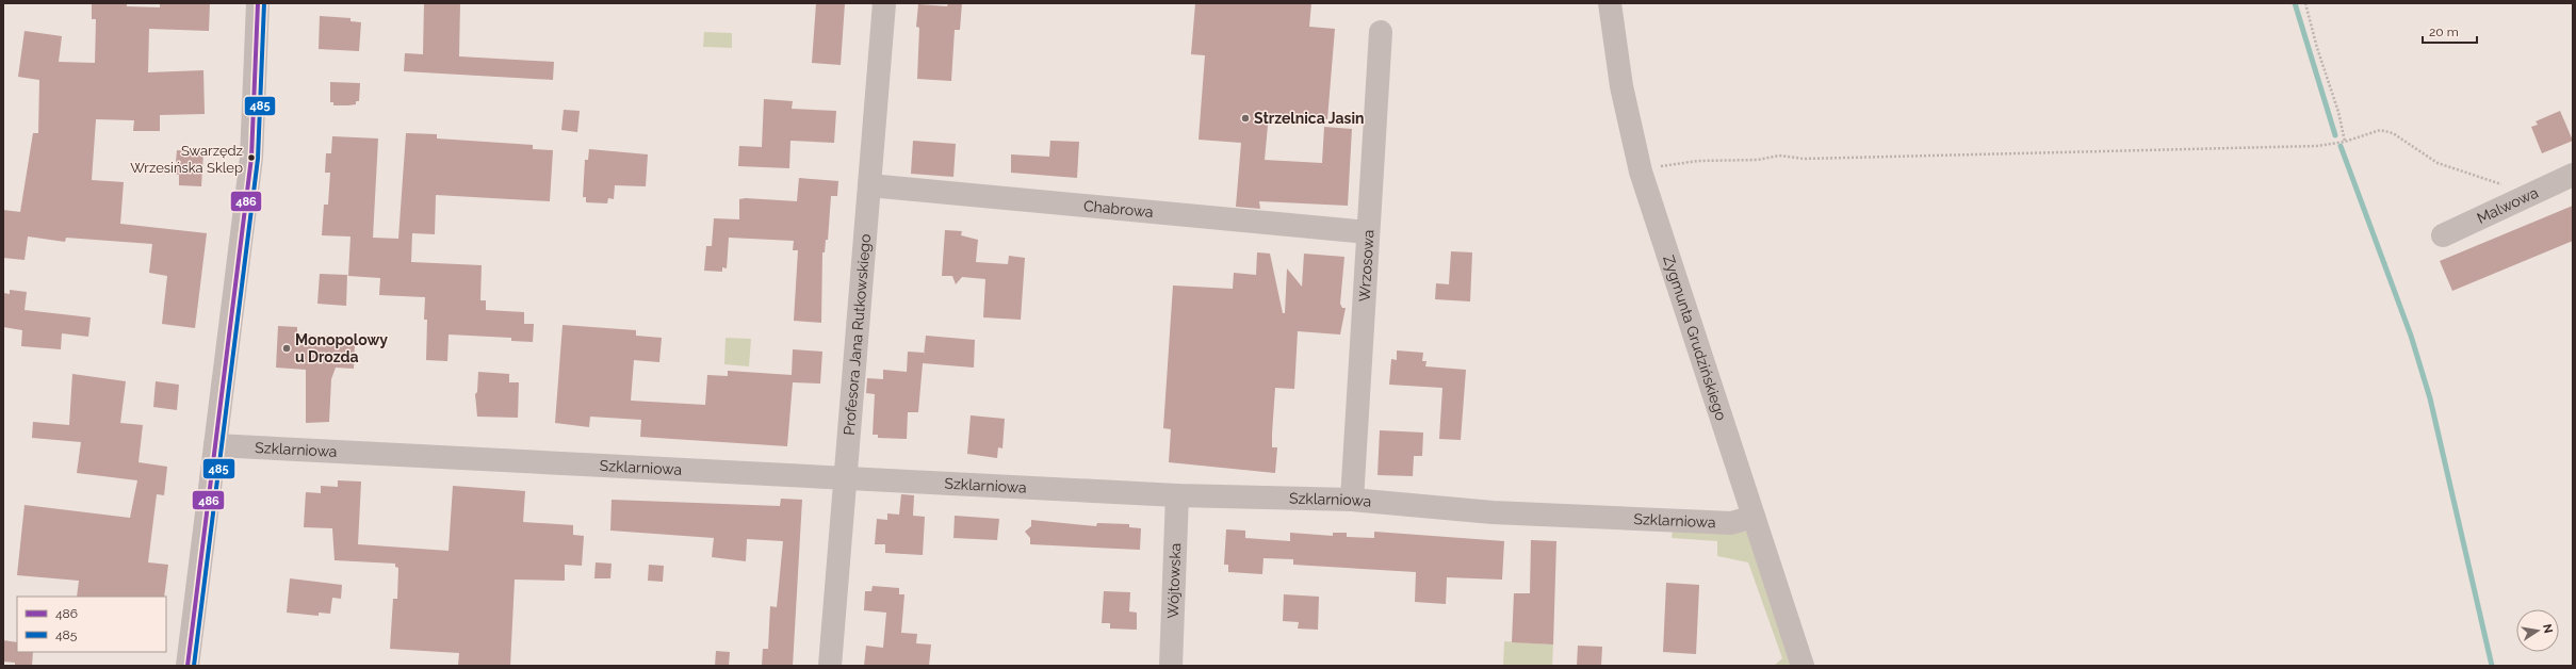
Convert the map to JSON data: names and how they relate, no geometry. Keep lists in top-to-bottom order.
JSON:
{
  "streets": {
    "street": [
      "Malwowa",
      "Chabrowa",
      "Wrzosowa",
      "Profesora Jana Rutkowskiego",
      "Zygmunta Grudzińskiego",
      "Szklarniowa",
      "Wójtowska"
    ]
  },
  "crossings": [
    ["Chabrowa", "Wrzosowa"],
    ["Chabrowa", "Profesora Jana Rutkowskiego"],
    ["Wrzosowa", "Szklarniowa"],
    ["Profesora Jana Rutkowskiego", "Szklarniowa"],
    ["Zygmunta Grudzińskiego", "Szklarniowa"],
    ["Szklarniowa", "Wójtowska"]
  ],
  "places": ["Strzelnica Jasin", "Swarzędz Wrzesińska Sklep", "Monopolowy u Drozda"],
  "lines": ["transit line 486", "transit line 485"],
  "legend": ["486", "485"],
  "scale_bar": "20 m",
  "north": "right"
}
